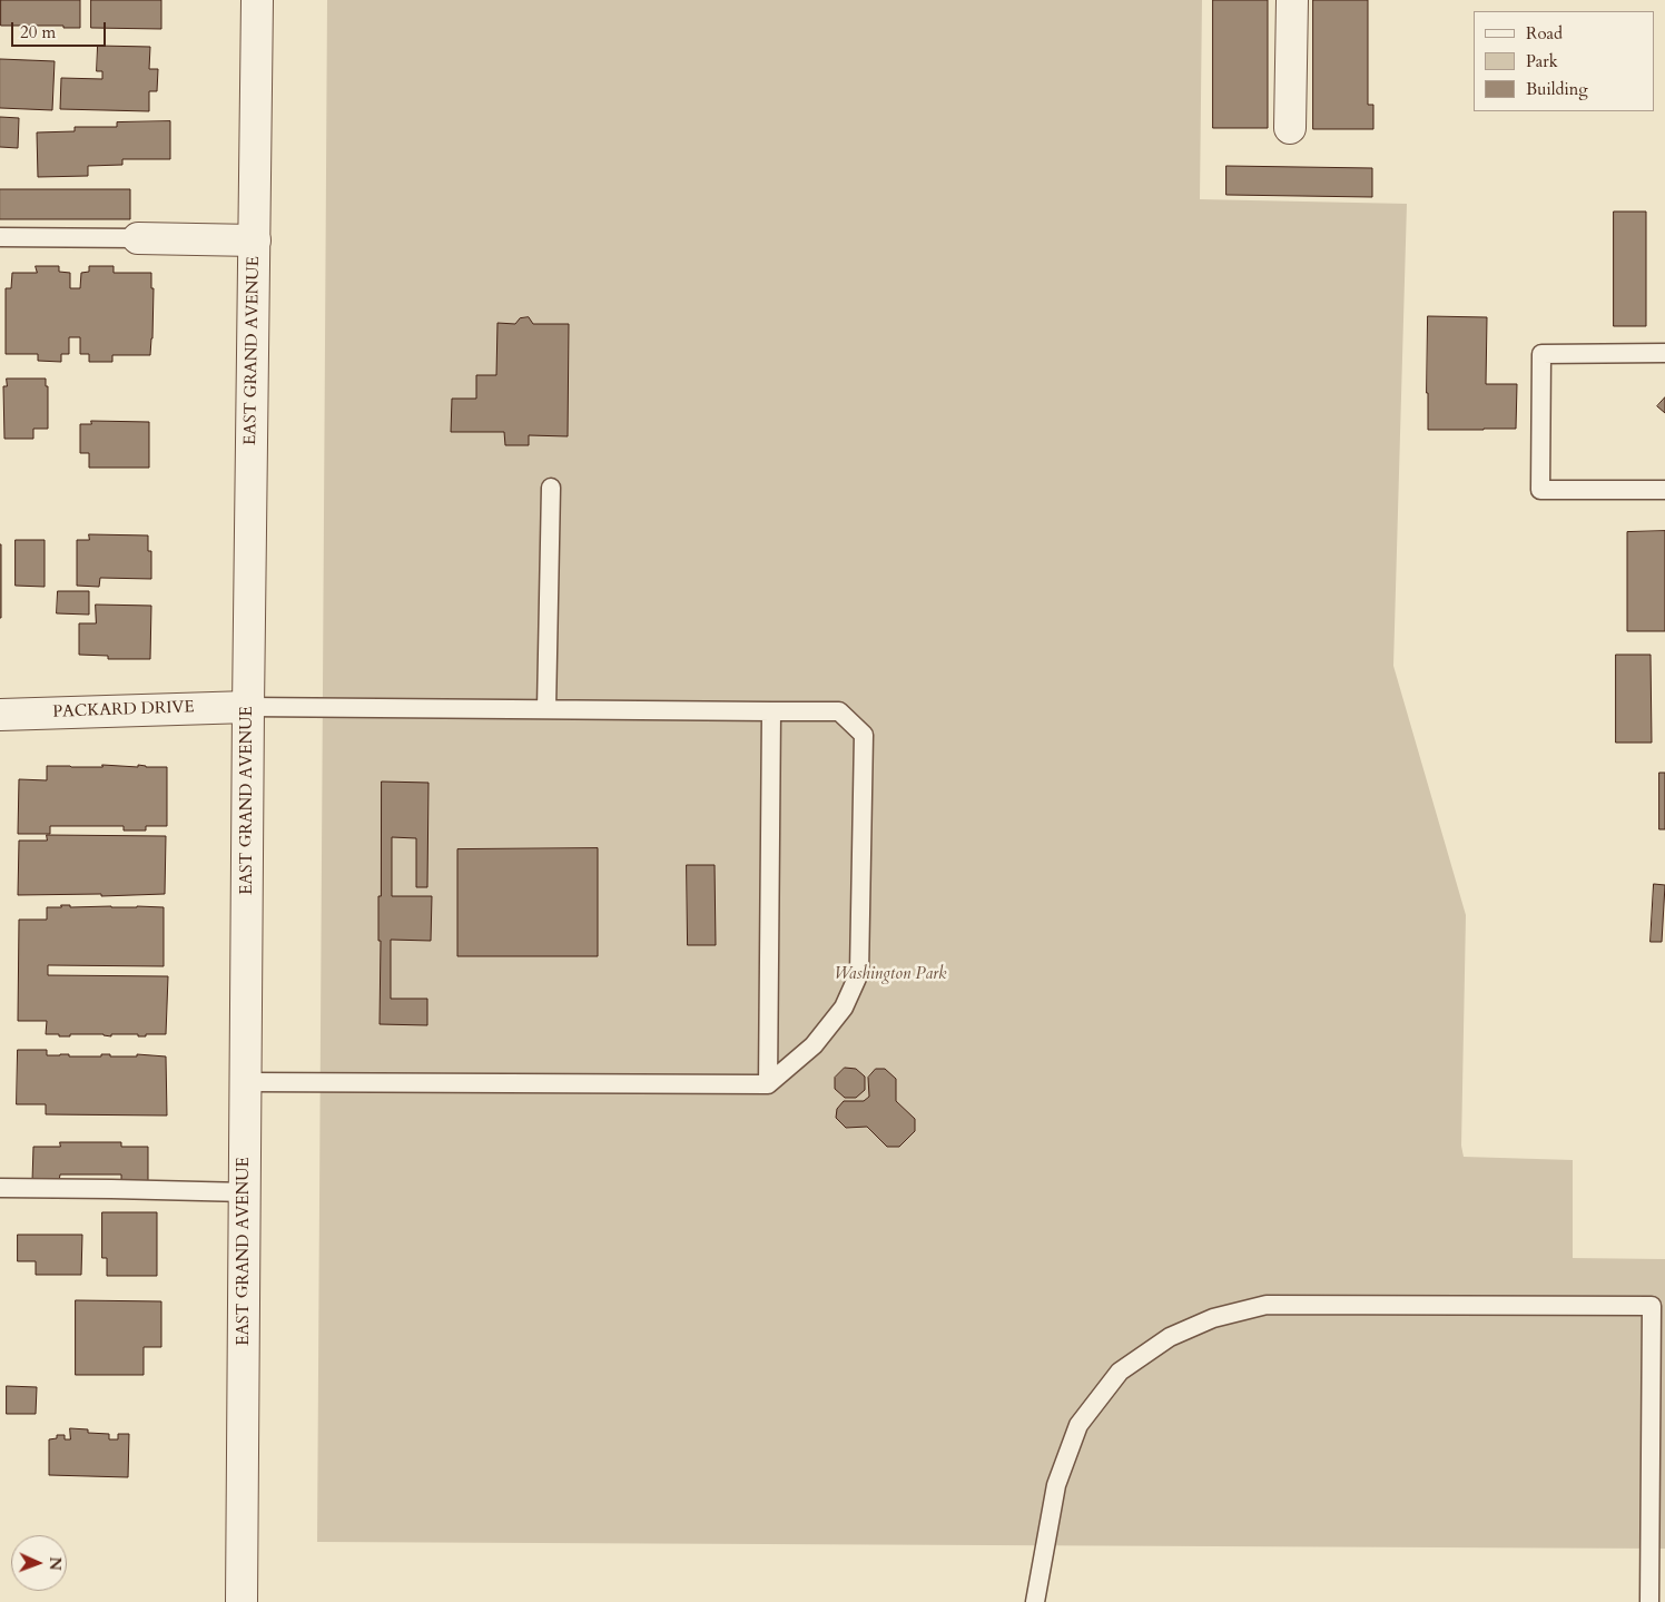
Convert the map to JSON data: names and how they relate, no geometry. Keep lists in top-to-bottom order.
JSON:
{
  "streets": {
    "street": ["EAST GRAND AVENUE", "PACKARD DRIVE"]
  },
  "crossings": [
    ["EAST GRAND AVENUE", "PACKARD DRIVE"]
  ],
  "parks": ["Washington Park"],
  "legend": ["Road", "Park", "Building"],
  "scale_bar": "20 m",
  "north": "right"
}
